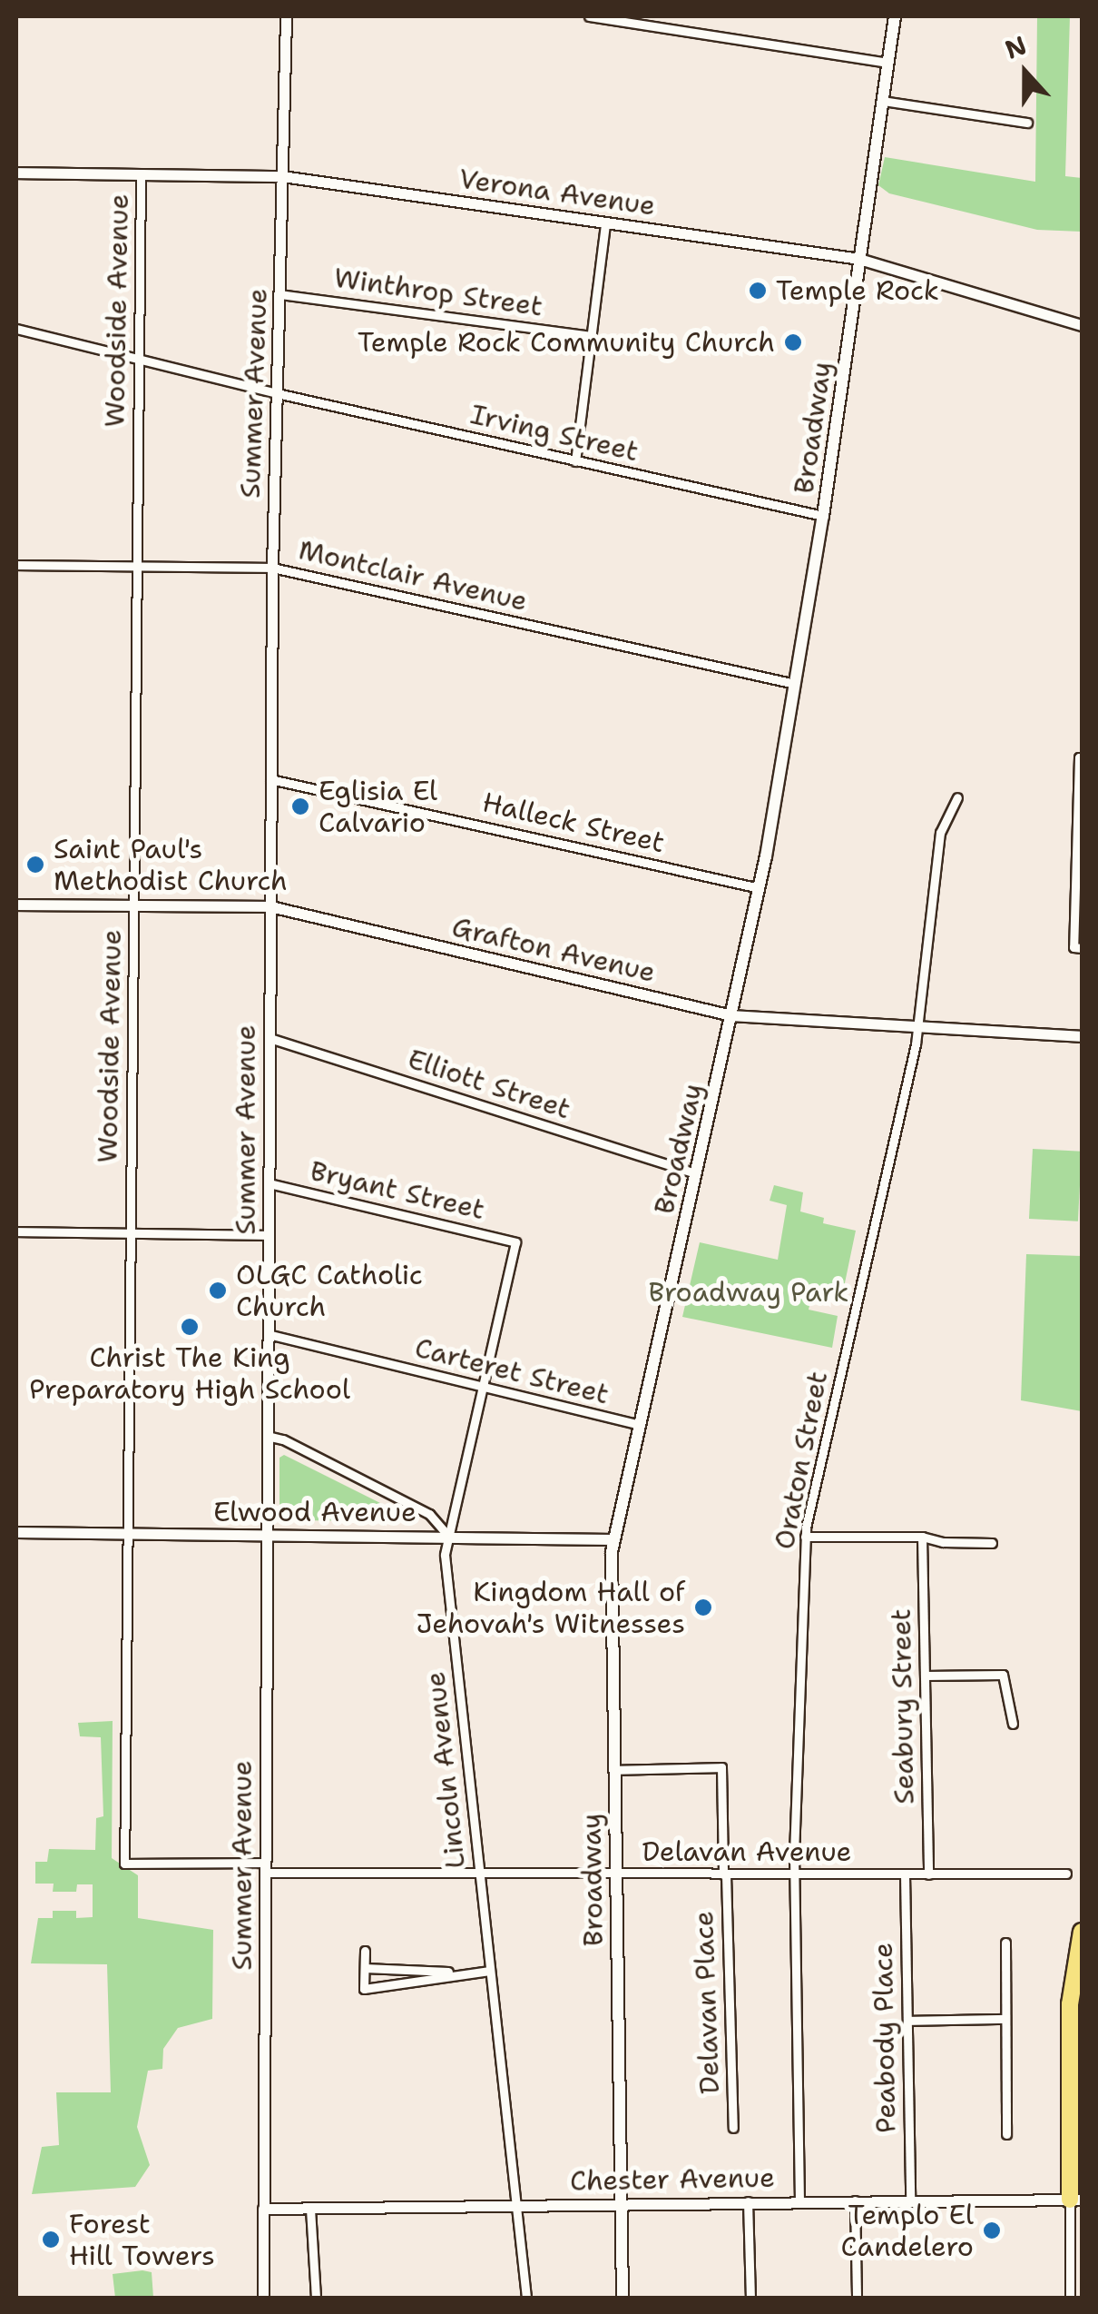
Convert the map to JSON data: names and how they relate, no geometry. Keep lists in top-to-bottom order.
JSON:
{
  "streets": {
    "main road": ["Broadway"],
    "street": [
      "Verona Avenue",
      "Winthrop Street",
      "Woodside Avenue",
      "Summer Avenue",
      "Irving Street",
      "Montclair Avenue",
      "Halleck Street",
      "Grafton Avenue",
      "Elliott Street",
      "Bryant Street",
      "Carteret Street",
      "Oraton Street",
      "Elwood Avenue",
      "Seabury Street",
      "Lincoln Avenue",
      "Delavan Avenue",
      "Delavan Place",
      "Peabody Place",
      "Chester Avenue"
    ]
  },
  "crossings": [
    ["Verona Avenue", "Woodside Avenue"],
    ["Verona Avenue", "Summer Avenue"],
    ["Verona Avenue", "Broadway"],
    ["Winthrop Street", "Summer Avenue"],
    ["Woodside Avenue", "Irving Street"],
    ["Woodside Avenue", "Montclair Avenue"],
    ["Woodside Avenue", "Grafton Avenue"],
    ["Woodside Avenue", "Elwood Avenue"],
    ["Woodside Avenue", "Delavan Avenue"],
    ["Summer Avenue", "Irving Street"],
    ["Summer Avenue", "Montclair Avenue"],
    ["Summer Avenue", "Halleck Street"],
    ["Summer Avenue", "Grafton Avenue"],
    ["Summer Avenue", "Elliott Street"],
    ["Summer Avenue", "Bryant Street"],
    ["Summer Avenue", "Carteret Street"],
    ["Summer Avenue", "Elwood Avenue"],
    ["Summer Avenue", "Delavan Avenue"],
    ["Summer Avenue", "Chester Avenue"],
    ["Broadway", "Irving Street"],
    ["Broadway", "Montclair Avenue"],
    ["Broadway", "Halleck Street"],
    ["Broadway", "Grafton Avenue"],
    ["Broadway", "Elliott Street"],
    ["Broadway", "Carteret Street"],
    ["Broadway", "Elwood Avenue"],
    ["Broadway", "Delavan Avenue"],
    ["Broadway", "Delavan Place"],
    ["Broadway", "Chester Avenue"],
    ["Grafton Avenue", "Oraton Street"],
    ["Bryant Street", "Lincoln Avenue"],
    ["Carteret Street", "Lincoln Avenue"],
    ["Oraton Street", "Delavan Avenue"],
    ["Oraton Street", "Chester Avenue"],
    ["Elwood Avenue", "Lincoln Avenue"],
    ["Seabury Street", "Delavan Avenue"],
    ["Lincoln Avenue", "Delavan Avenue"],
    ["Lincoln Avenue", "Chester Avenue"],
    ["Delavan Avenue", "Delavan Place"],
    ["Delavan Avenue", "Peabody Place"],
    ["Peabody Place", "Chester Avenue"]
  ],
  "parks": ["Broadway Park"],
  "places": [
    "Temple Rock",
    "Temple Rock Community Church",
    "Eglisia El Calvario",
    "Saint Paul's Methodist Church",
    "OLGC Catholic Church",
    "Christ The King Preparatory High School",
    "Kingdom Hall of Jehovah's Witnesses",
    "Templo El Candelero",
    "Forest Hill Towers"
  ],
  "north": "top"
}
